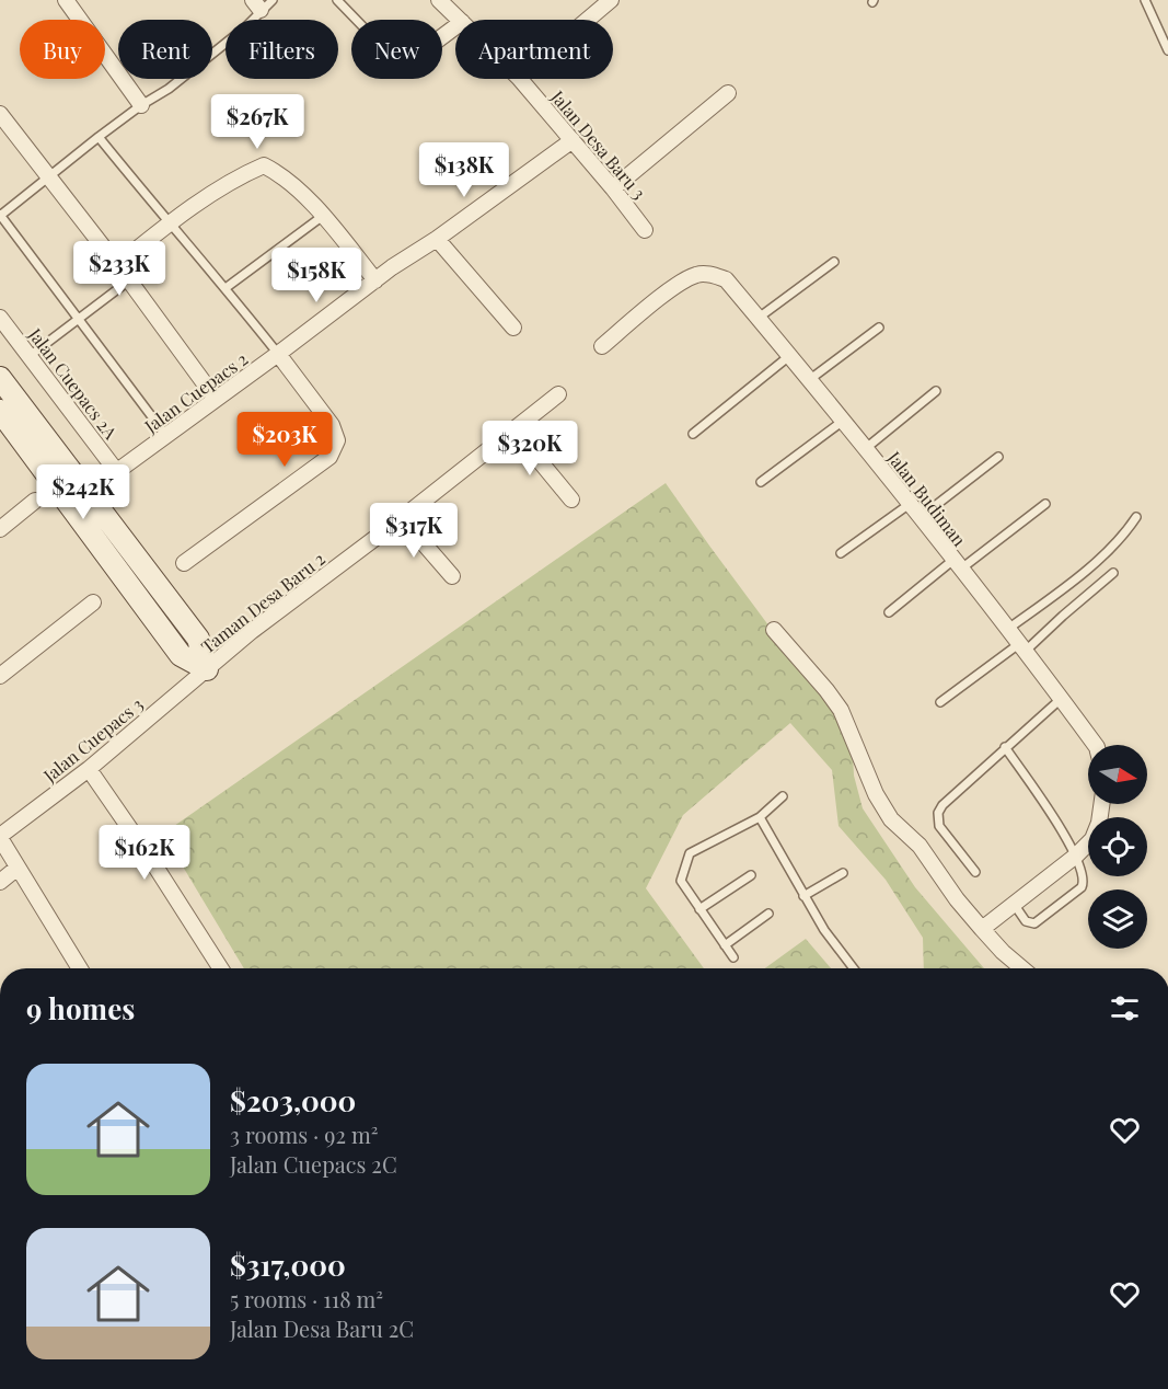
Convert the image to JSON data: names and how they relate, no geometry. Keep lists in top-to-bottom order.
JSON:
{
  "streets": {
    "street": [
      "Jalan Desa Baru 3",
      "Jalan Cuepacs 2A",
      "Jalan Cuepacs 2",
      "Jalan Budiman",
      "Taman Desa Baru 2",
      "Jalan Cuepacs 3"
    ]
  },
  "crossings": [
    ["Jalan Desa Baru 3", "Jalan Cuepacs 2"],
    ["Jalan Cuepacs 2A", "Jalan Cuepacs 2"],
    ["Taman Desa Baru 2", "Jalan Cuepacs 3"]
  ],
  "north": "right",
  "page": {
    "chip": [
      "Buy",
      "Rent",
      "Filters",
      "New",
      "Apartment"
    ],
    "price": [
      "$267K",
      "$138K",
      "$233K",
      "$158K",
      "$203K",
      "$320K",
      "$242K",
      "$317K",
      "$162K"
    ],
    "heading": "9 homes",
    "list": [
      {
        "name": "$203,000",
        "note": "3 rooms · 92 m² · Jalan Cuepacs 2C"
      },
      {
        "name": "$317,000",
        "note": "5 rooms · 118 m² · Jalan Desa Baru 2C"
      }
    ]
  }
}
